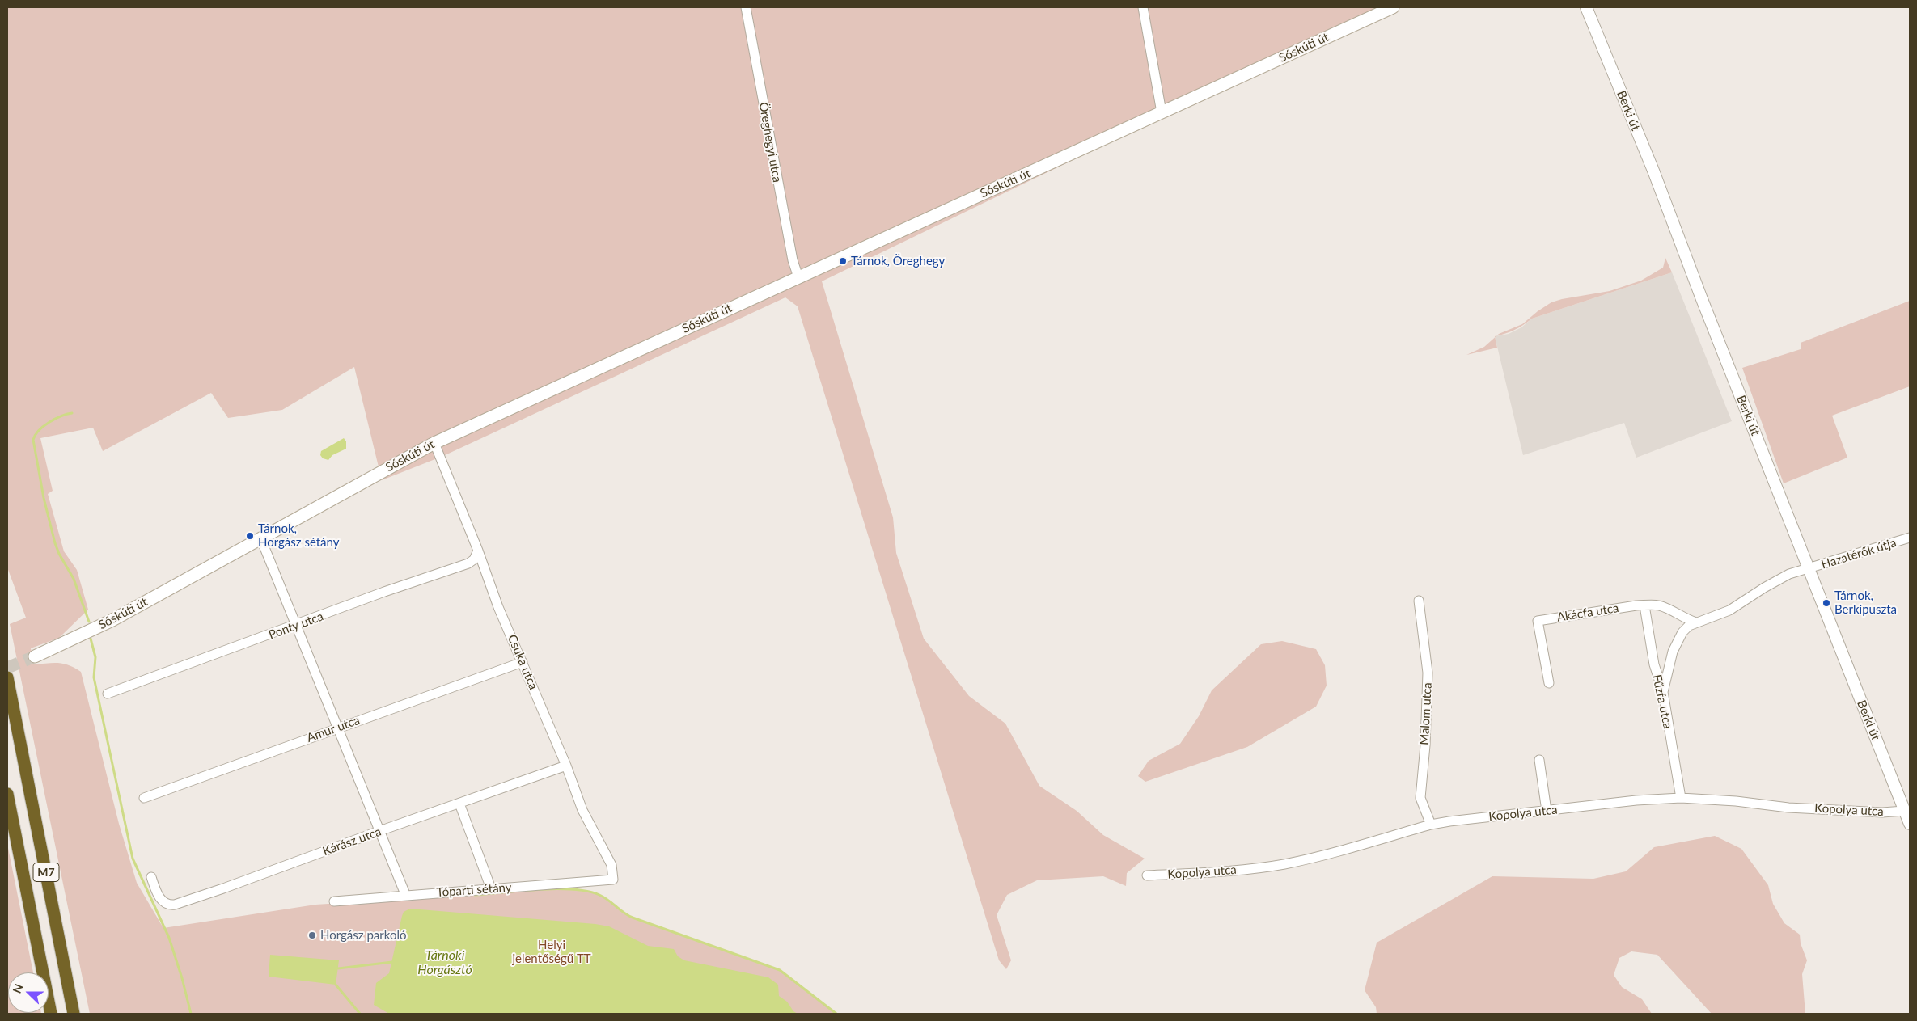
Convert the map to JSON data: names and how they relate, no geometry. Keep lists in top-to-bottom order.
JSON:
{
  "streets": {
    "highway": ["M7"],
    "main road": ["Sóskúti út"],
    "street": [
      "Berki út",
      "Öreghegyi utca",
      "Hazatérők útja",
      "Akácfa utca",
      "Ponty utca",
      "Csuka utca",
      "Fűzfa utca",
      "Malom utca",
      "Amur utca",
      "Kopolya utca",
      "Kárász utca",
      "Tóparti sétány"
    ]
  },
  "crossings": [
    ["Sóskúti út", "Öreghegyi utca"],
    ["Sóskúti út", "Csuka utca"],
    ["Berki út", "Hazatérők útja"],
    ["Berki út", "Kopolya utca"],
    ["Hazatérők útja", "Akácfa utca"],
    ["Hazatérők útja", "Fűzfa utca"],
    ["Akácfa utca", "Fűzfa utca"],
    ["Ponty utca", "Csuka utca"],
    ["Csuka utca", "Amur utca"],
    ["Csuka utca", "Kárász utca"],
    ["Csuka utca", "Tóparti sétány"],
    ["Fűzfa utca", "Kopolya utca"],
    ["Malom utca", "Kopolya utca"]
  ],
  "water": ["Tárnoki Horgásztó"],
  "parks": ["Helyi jelentőségű TT"],
  "places": [
    "Tárnok, Öreghegy",
    "Tárnok, Horgász sétány",
    "Tárnok, Berkipuszta",
    "Horgász parkoló"
  ],
  "north": "left"
}
